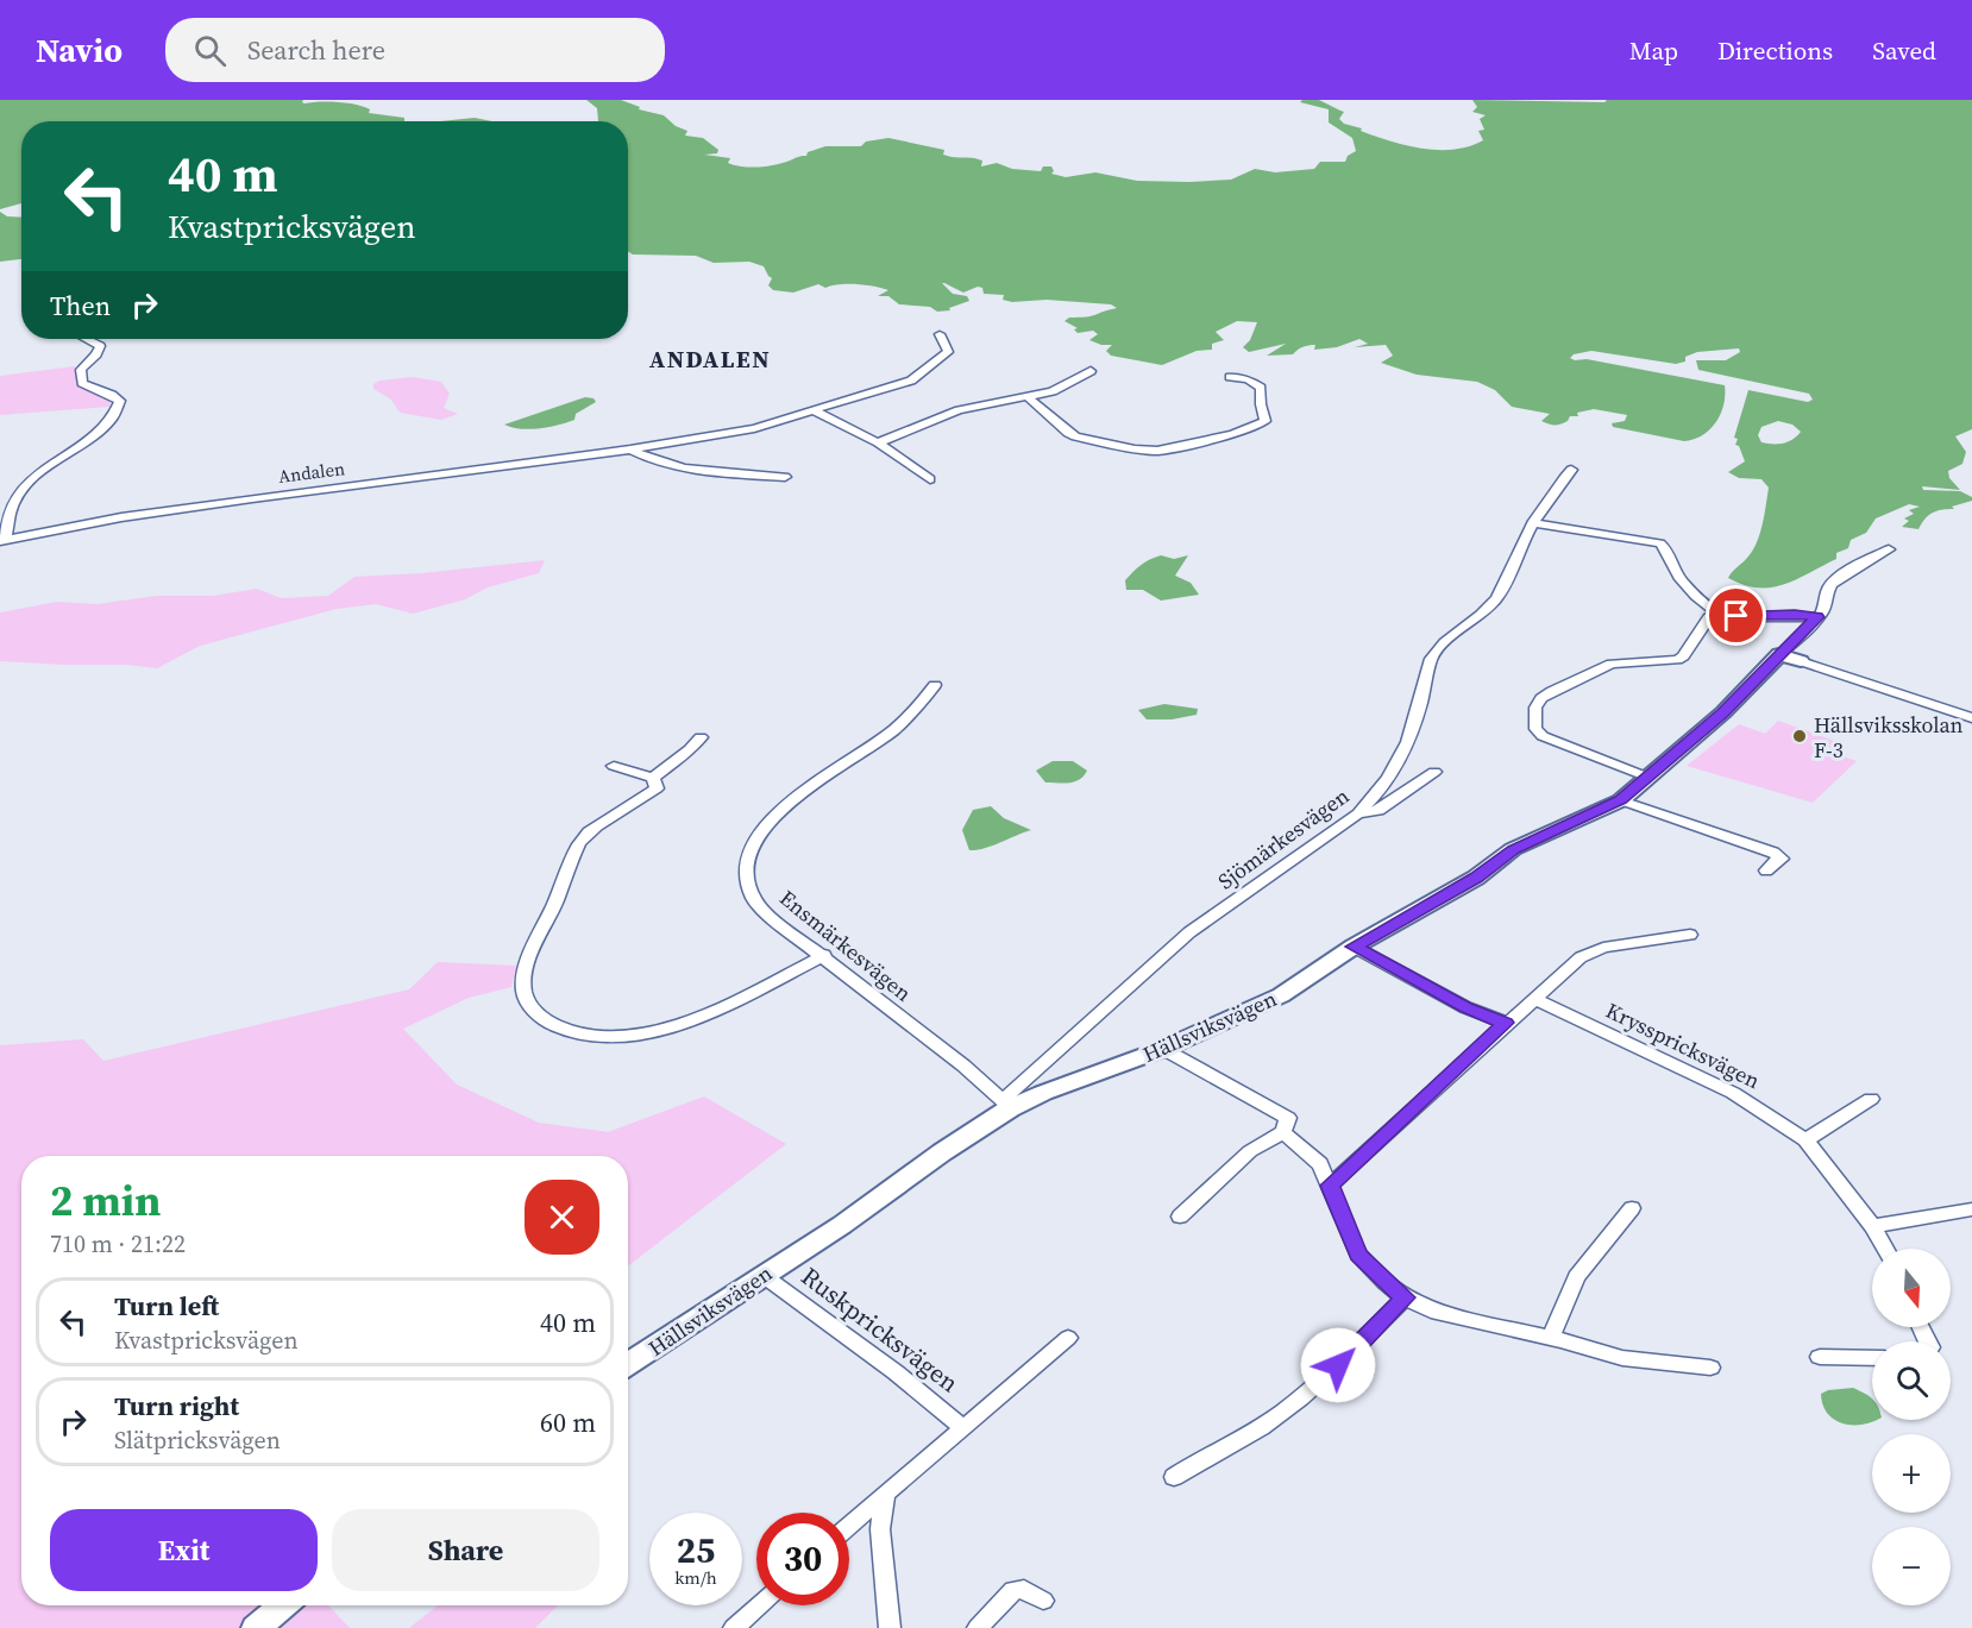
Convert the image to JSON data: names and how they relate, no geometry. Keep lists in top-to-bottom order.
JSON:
{
  "streets": {
    "street": [
      "Andalen",
      "Sjömärkesvägen",
      "Ensmärkesvägen",
      "Hällsviksvägen",
      "Krysspricksvägen",
      "Ruskpricksvägen"
    ]
  },
  "crossings": [
    ["Sjömärkesvägen", "Ensmärkesvägen"],
    ["Sjömärkesvägen", "Hällsviksvägen"],
    ["Ensmärkesvägen", "Hällsviksvägen"],
    ["Hällsviksvägen", "Ruskpricksvägen"]
  ],
  "districts": ["ANDALEN"],
  "places": ["Hällsviksskolan F-3"],
  "north": "bottom",
  "page": {
    "header": "Navio",
    "search": "Search here",
    "nav": ["Map", "Directions", "Saved"],
    "turn": ["40 m", "Kvastpricksvägen"],
    "then": "Then",
    "heading": ["2 min", "710 m · 21:22"],
    "map_buttons": ["+", "−"],
    "list": [
      {
        "name": "Turn left",
        "note": "Kvastpricksvägen",
        "value": "40 m"
      },
      {
        "name": "Turn right",
        "note": "Slätpricksvägen",
        "value": "60 m"
      }
    ],
    "buttons": ["Exit", "Share"],
    "speed": "25 km/h",
    "limit": "30"
  }
}
